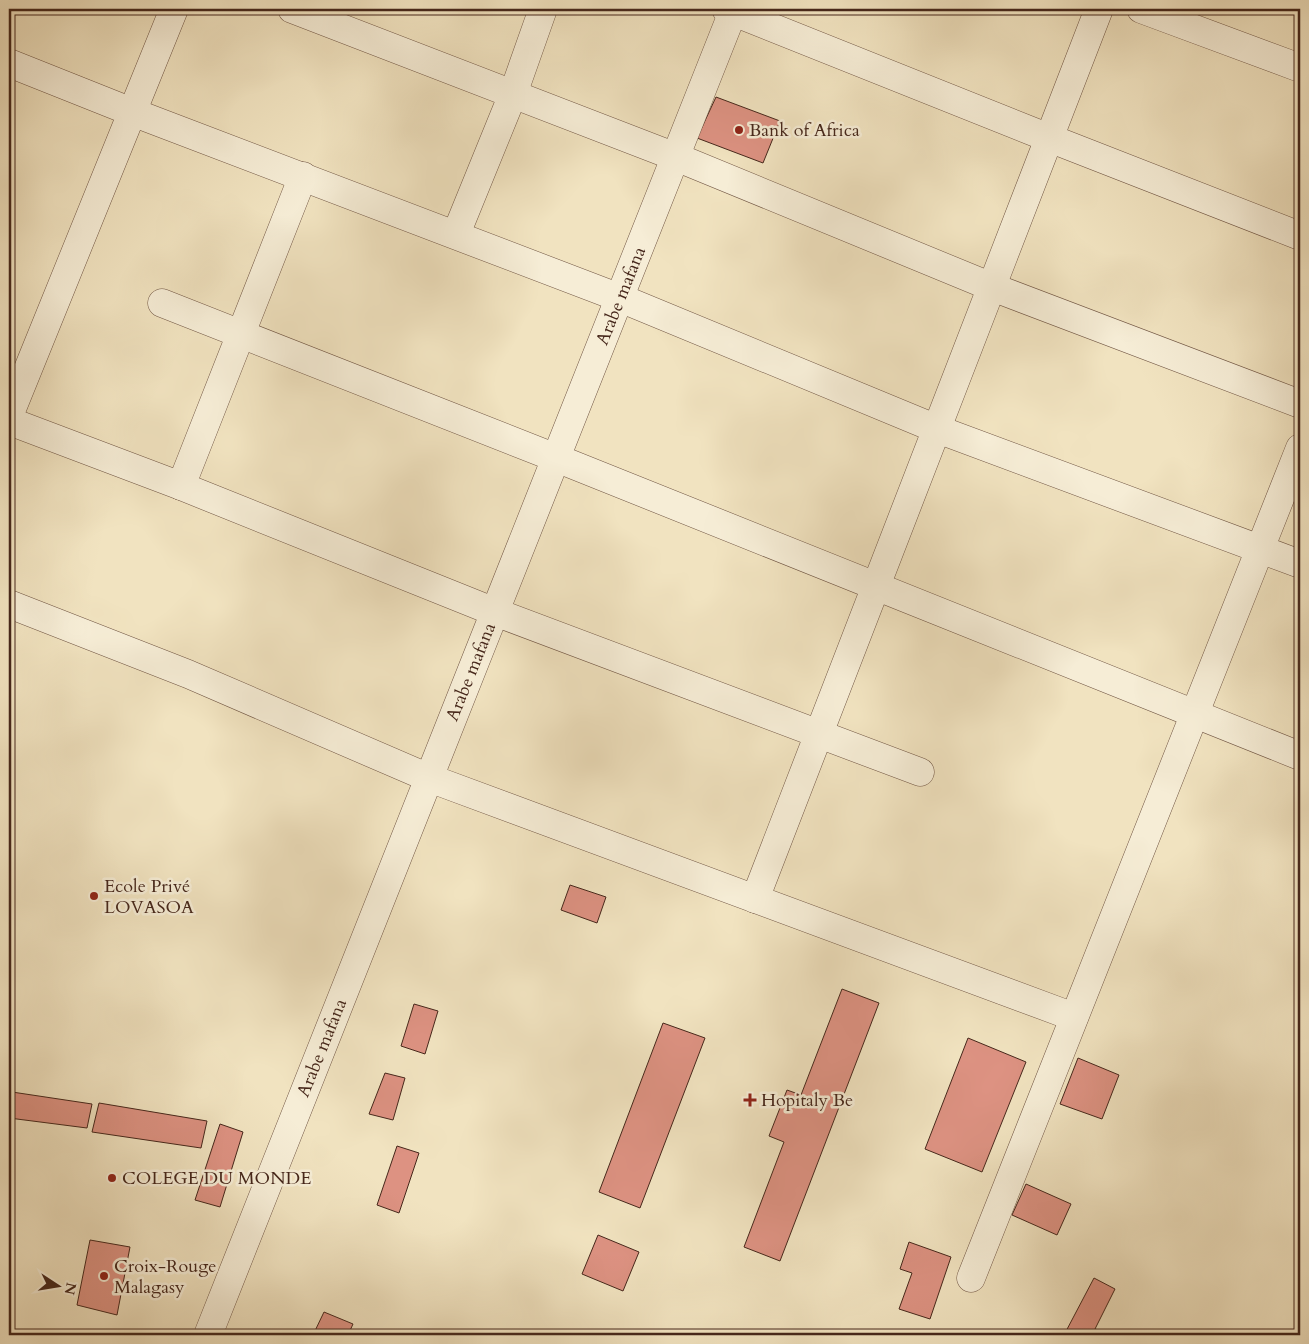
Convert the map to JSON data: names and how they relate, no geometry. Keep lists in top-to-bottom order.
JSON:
{
  "streets": {
    "street": ["Arabe mafana"]
  },
  "places": {
    "other": [
      "Bank of Africa",
      "Ecole Privé LOVASOA",
      "COLEGE DU MONDE",
      "Croix-Rouge Malagasy"
    ],
    "health": ["Hopitaly Be"]
  },
  "north": "right"
}
